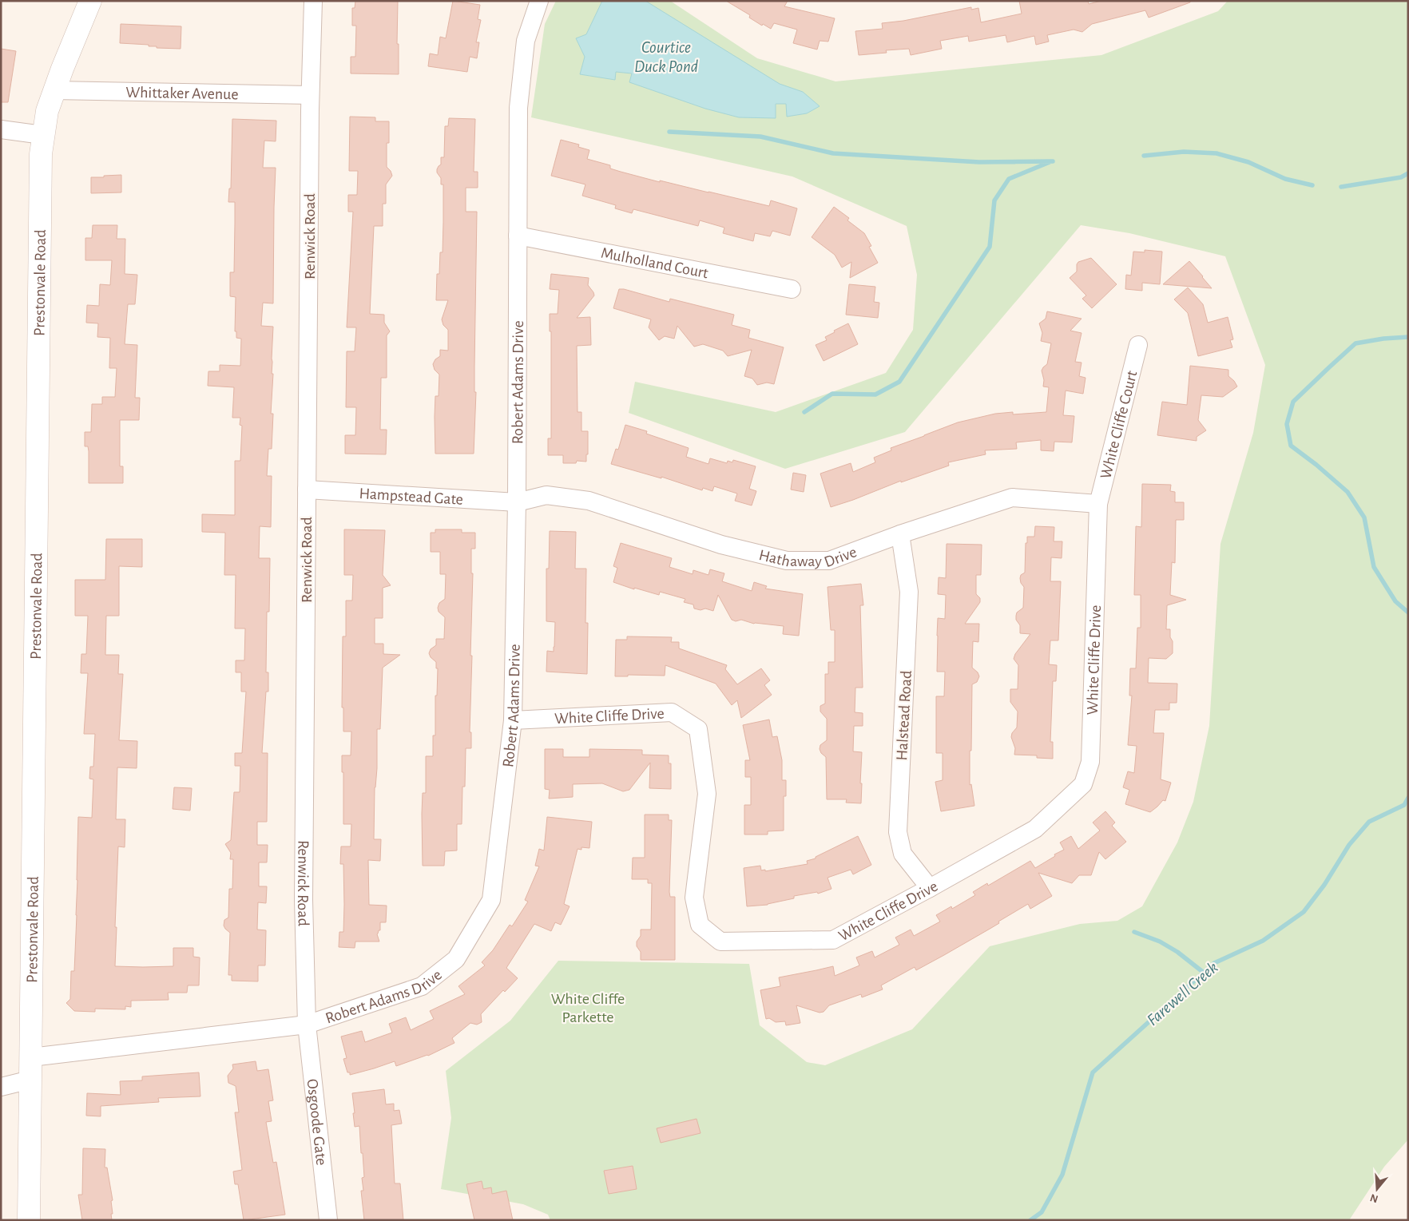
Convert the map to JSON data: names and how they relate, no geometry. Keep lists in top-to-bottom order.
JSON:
{
  "streets": {
    "street": [
      "Whittaker Avenue",
      "Renwick Road",
      "Mulholland Court",
      "Prestonvale Road",
      "Robert Adams Drive",
      "White Cliffe Court",
      "Hampstead Gate",
      "Hathaway Drive",
      "White Cliffe Drive",
      "Halstead Road",
      "Osgoode Gate"
    ]
  },
  "crossings": [
    ["Whittaker Avenue", "Renwick Road"],
    ["Whittaker Avenue", "Prestonvale Road"],
    ["Renwick Road", "Robert Adams Drive"],
    ["Renwick Road", "Hampstead Gate"],
    ["Renwick Road", "Osgoode Gate"],
    ["Mulholland Court", "Robert Adams Drive"],
    ["Prestonvale Road", "Robert Adams Drive"],
    ["Robert Adams Drive", "Hampstead Gate"],
    ["Robert Adams Drive", "Hathaway Drive"],
    ["Robert Adams Drive", "White Cliffe Drive"],
    ["Robert Adams Drive", "Osgoode Gate"],
    ["White Cliffe Court", "Hathaway Drive"],
    ["White Cliffe Court", "White Cliffe Drive"],
    ["Hampstead Gate", "Hathaway Drive"],
    ["Hathaway Drive", "White Cliffe Drive"],
    ["Hathaway Drive", "Halstead Road"],
    ["White Cliffe Drive", "Halstead Road"]
  ],
  "water": ["Courtice Duck Pond", "Farewell Creek"],
  "parks": ["White Cliffe Parkette"],
  "north": "bottom"
}
